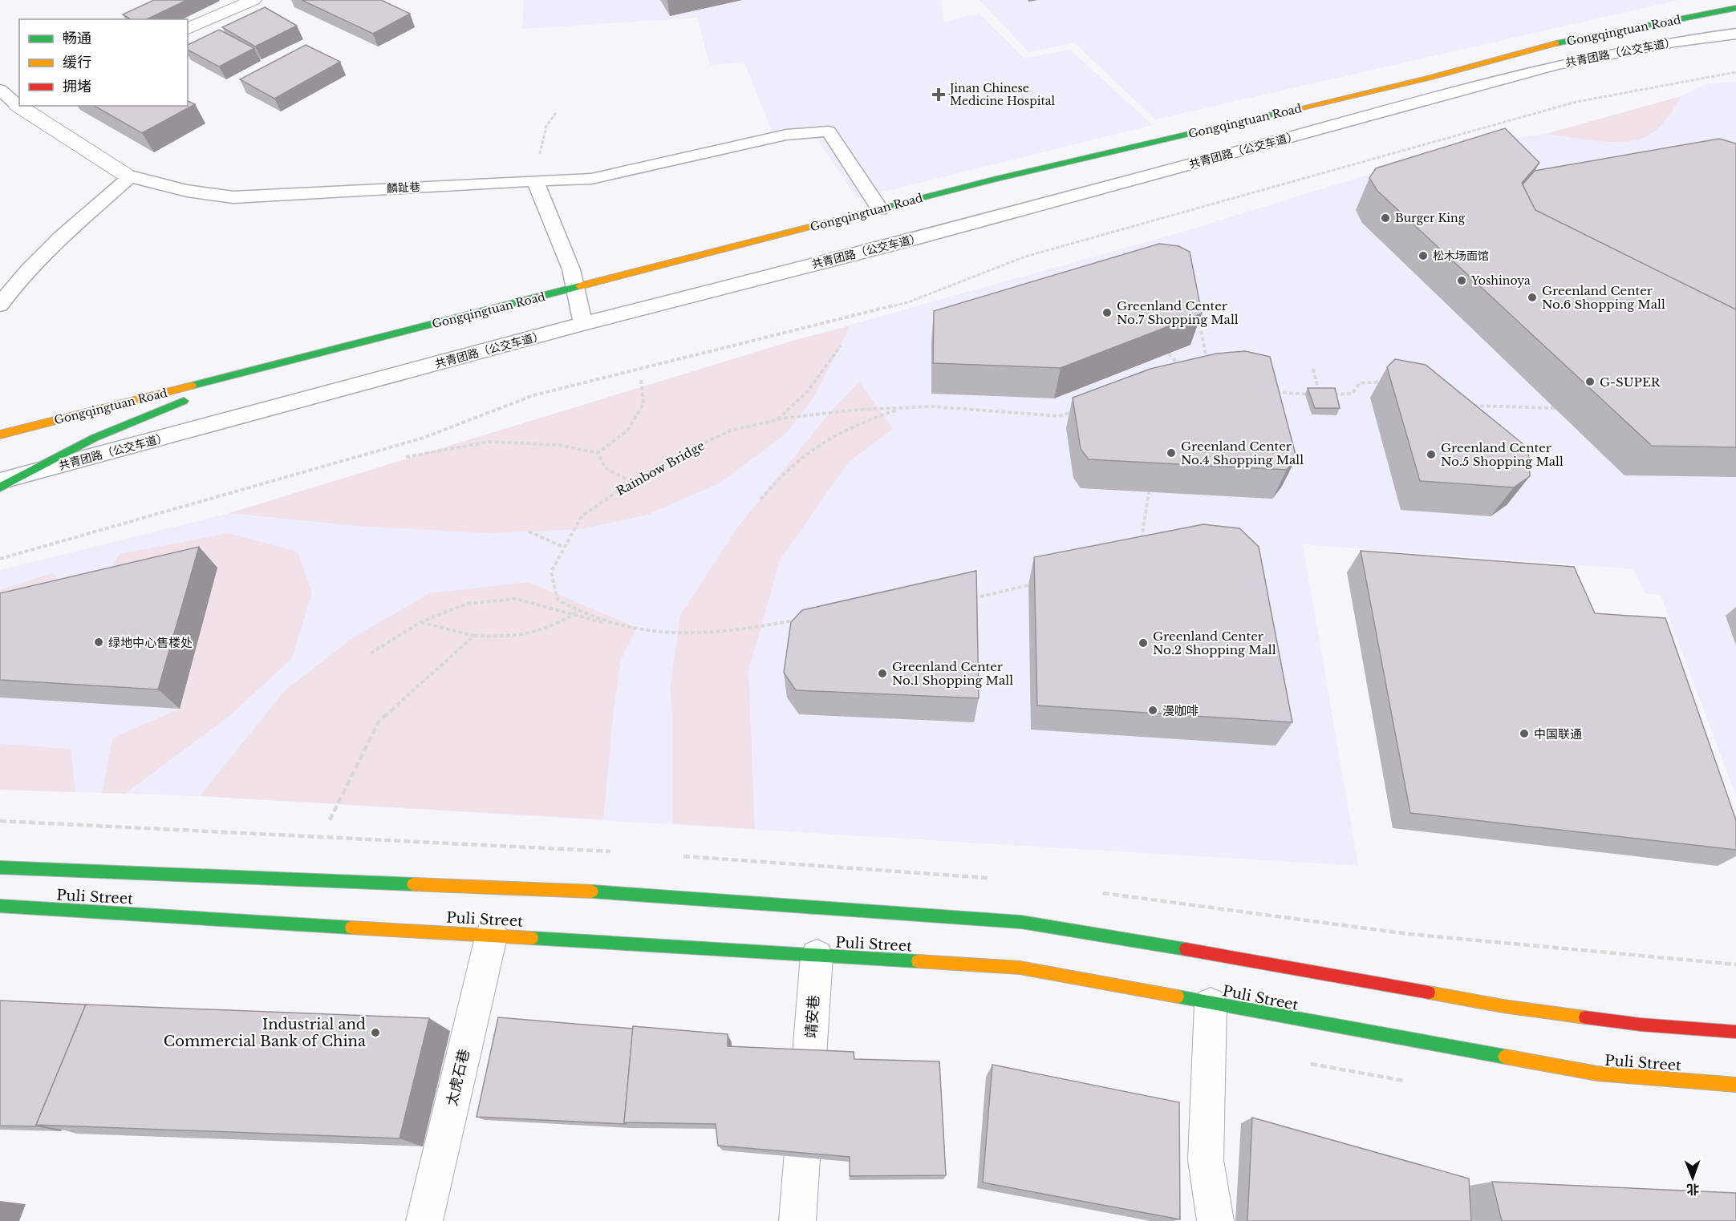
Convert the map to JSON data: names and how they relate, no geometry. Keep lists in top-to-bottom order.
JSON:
{
  "streets": {
    "street": [
      "Gongqingtuan Road",
      "Puli Street",
      "靖安巷",
      "太虎石巷"
    ],
    "lane": ["共青团路（公交车道）", "麟趾巷"],
    "path": ["Rainbow Bridge"]
  },
  "crossings": [
    ["Gongqingtuan Road", "麟趾巷"],
    ["Puli Street", "靖安巷"],
    ["Puli Street", "太虎石巷"]
  ],
  "places": {
    "health": ["Jinan Chinese Medicine Hospital"],
    "other": [
      "Burger King",
      "松木场面馆",
      "Yoshinoya",
      "Greenland Center No.6 Shopping Mall",
      "Greenland Center No.7 Shopping Mall",
      "G-SUPER",
      "Greenland Center No.4 Shopping Mall",
      "Greenland Center No.5 Shopping Mall",
      "绿地中心售楼处",
      "Greenland Center No.2 Shopping Mall",
      "Greenland Center No.1 Shopping Mall",
      "漫咖啡",
      "中国联通",
      "Industrial and Commercial Bank of China"
    ]
  },
  "legend": ["畅通", "缓行", "拥堵"],
  "north": "bottom"
}
